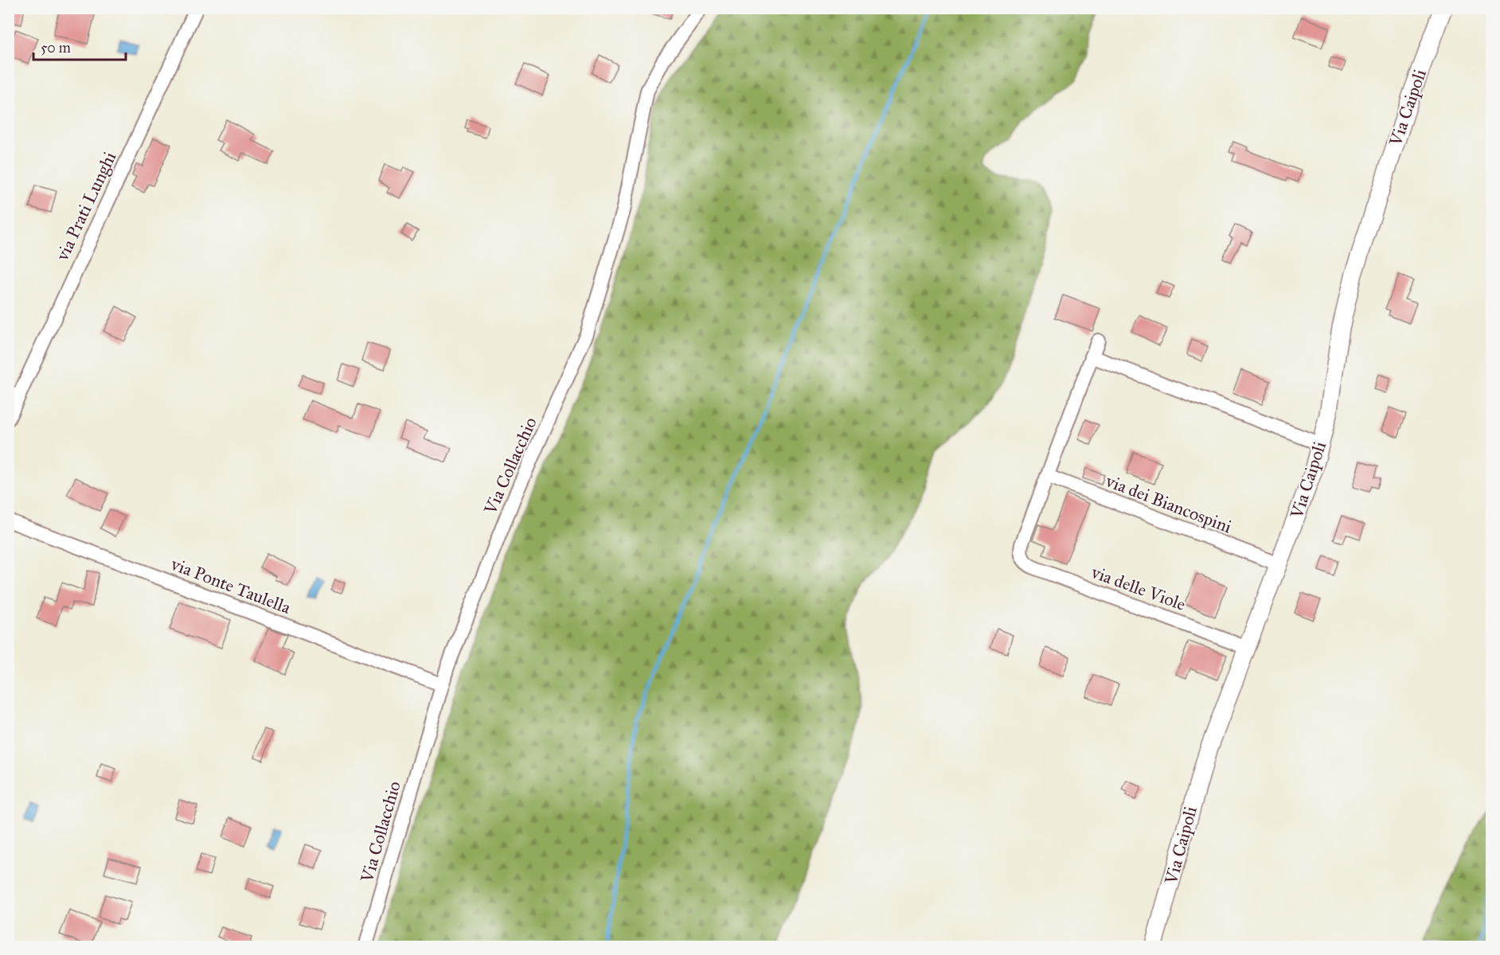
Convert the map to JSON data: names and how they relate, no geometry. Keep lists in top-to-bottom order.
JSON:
{
  "streets": {
    "street": [
      "Via Caipoli",
      "via Prati Lunghi",
      "Via Collacchio",
      "via dei Biancospini",
      "via Ponte Taulella",
      "via delle Viole"
    ]
  },
  "crossings": [
    ["Via Caipoli", "via dei Biancospini"],
    ["Via Caipoli", "via delle Viole"],
    ["Via Collacchio", "via Ponte Taulella"],
    ["via dei Biancospini", "via delle Viole"]
  ],
  "scale_bar": "50 m"
}
